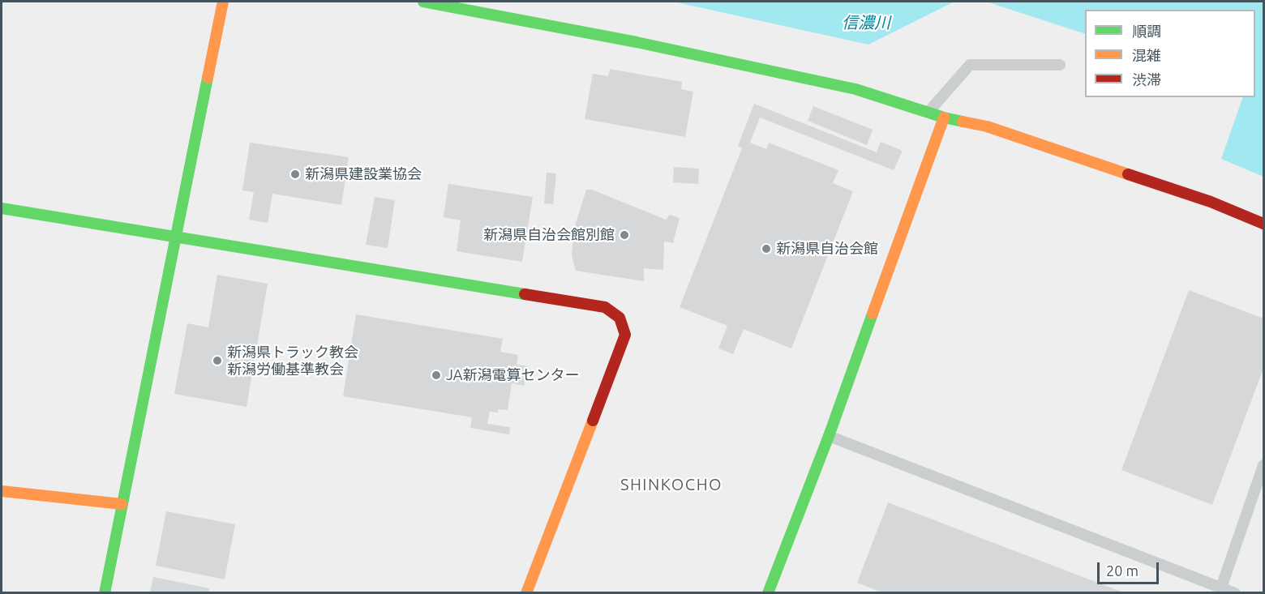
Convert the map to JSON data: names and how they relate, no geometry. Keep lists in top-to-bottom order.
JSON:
{
  "districts": ["SHINKOCHO"],
  "water": ["信濃川"],
  "places": [
    "新潟県建設業協会",
    "新潟県自治会館別館",
    "新潟県自治会館",
    "新潟県トラック教会 新潟労働基準教会",
    "JA新潟電算センター"
  ],
  "legend": ["順調", "混雑", "渋滞"],
  "scale_bar": "20 m"
}
